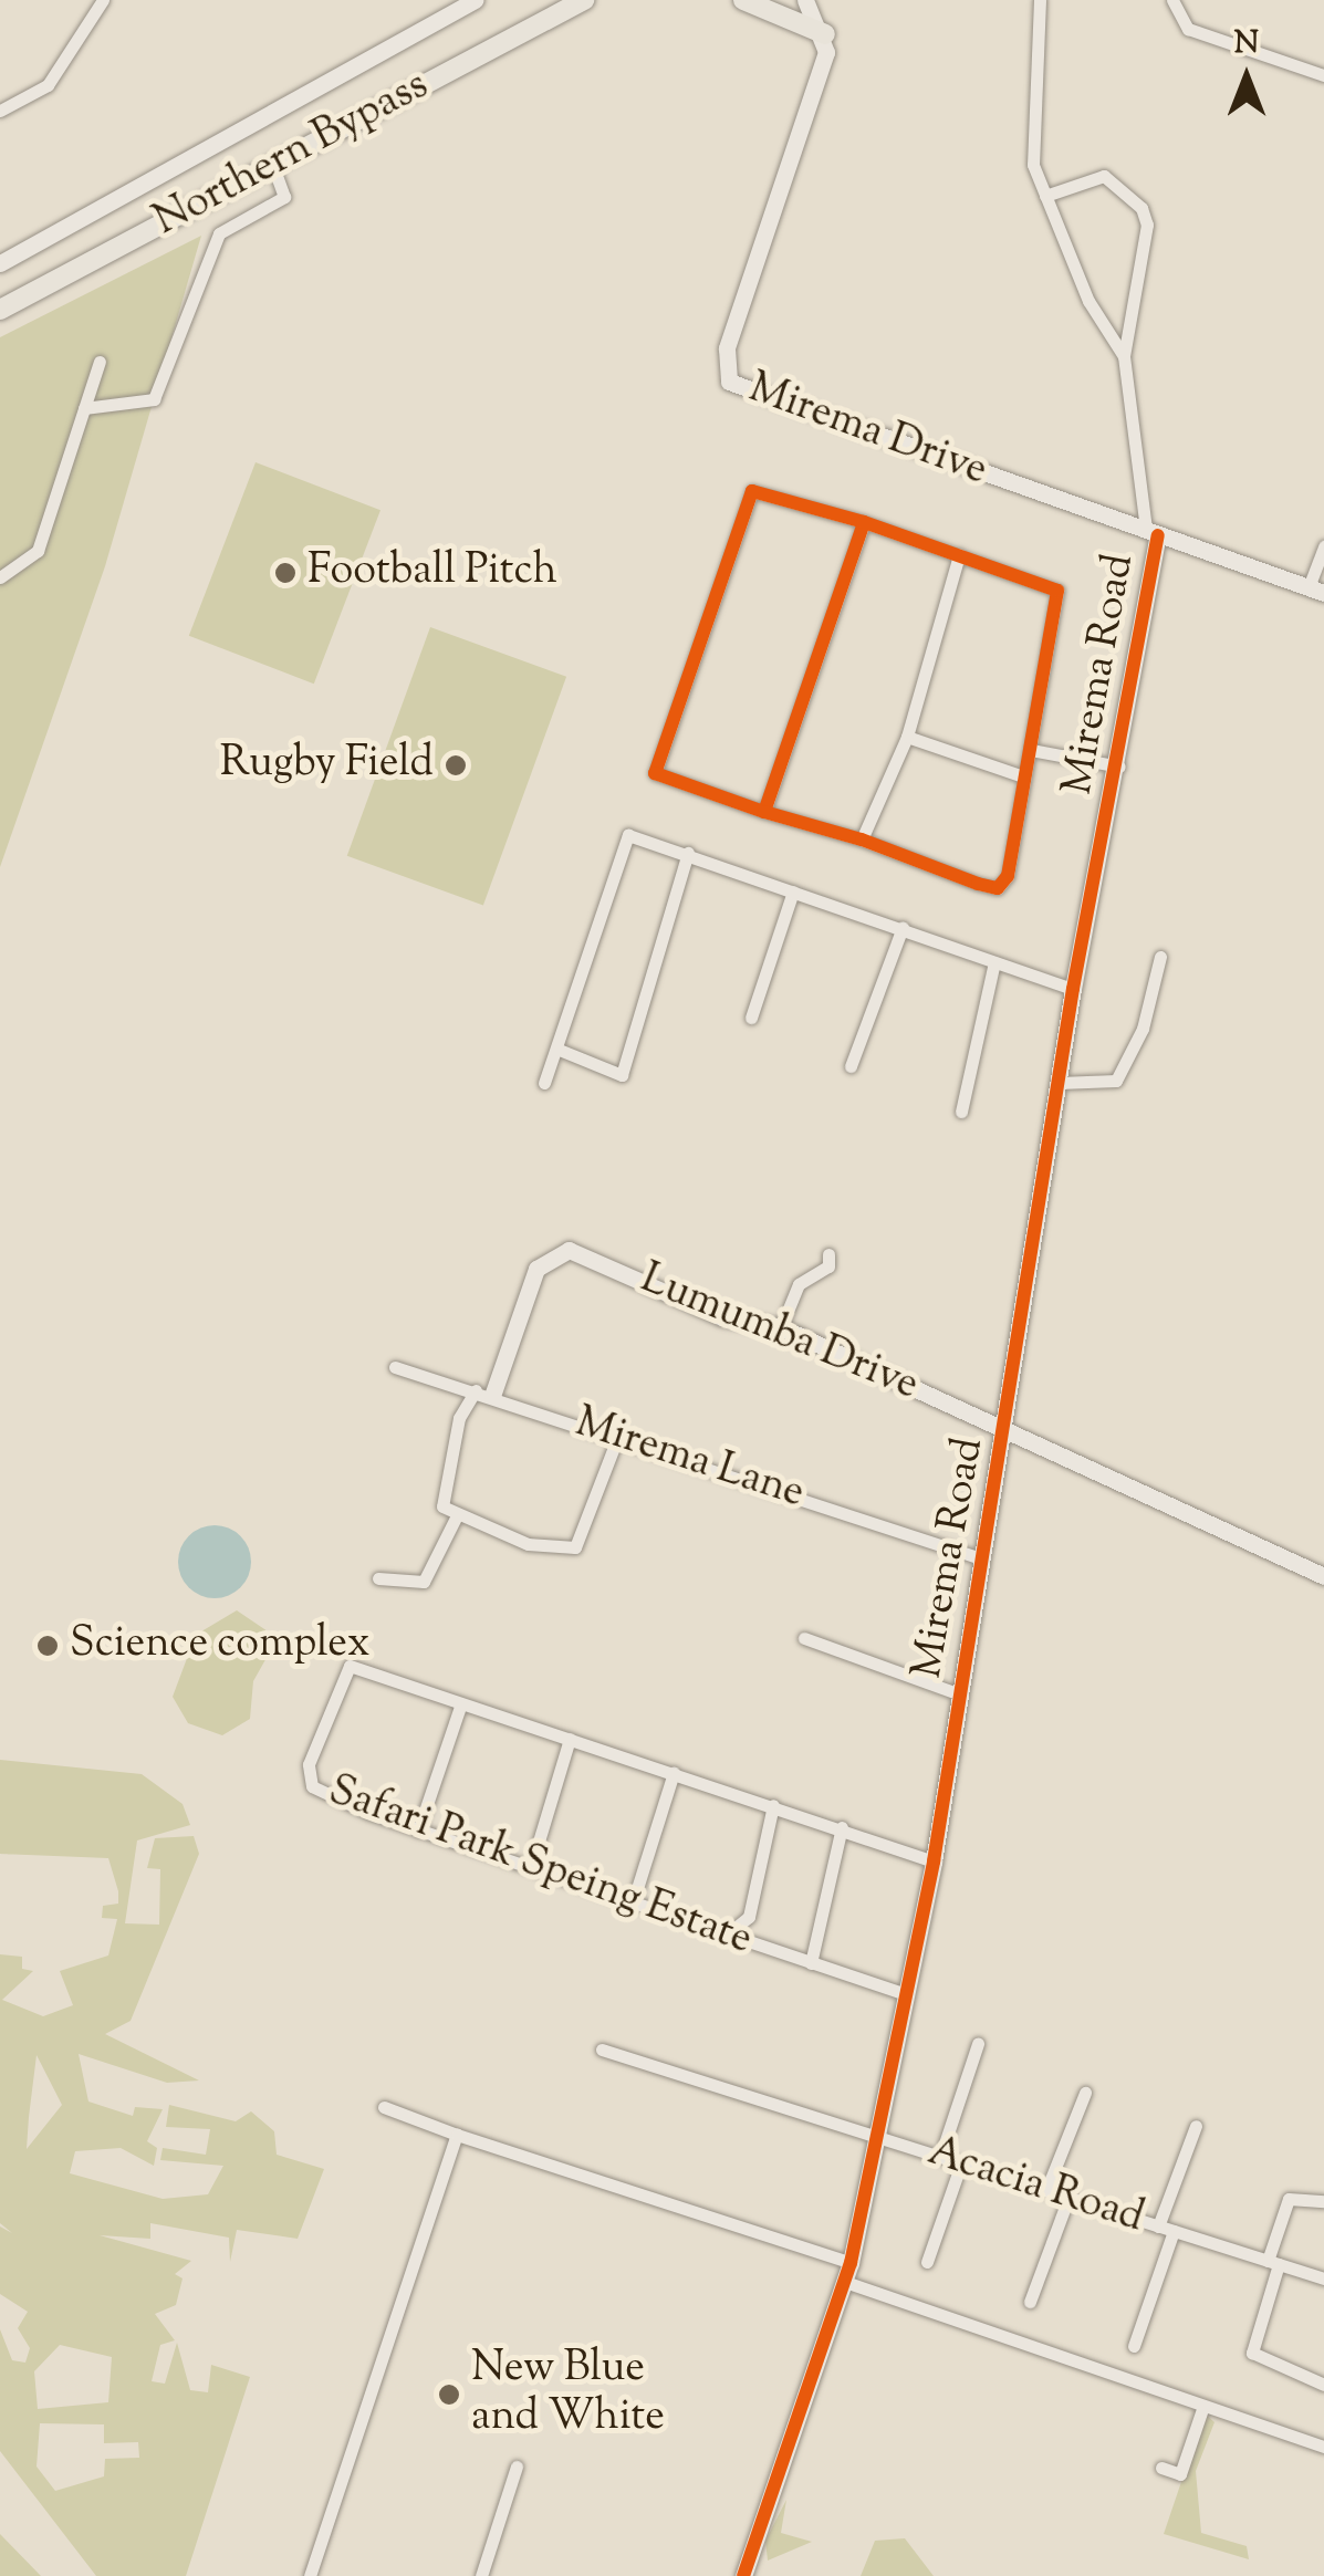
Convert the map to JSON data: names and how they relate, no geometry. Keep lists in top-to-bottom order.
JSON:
{
  "streets": {
    "main road": ["Northern Bypass"],
    "street": [
      "Mirema Drive",
      "Mirema Road",
      "Lumumba Drive",
      "Mirema Lane",
      "Safari Park Speing Estate",
      "Acacia Road"
    ]
  },
  "crossings": [
    ["Mirema Drive", "Mirema Road"],
    ["Mirema Road", "Lumumba Drive"],
    ["Mirema Road", "Mirema Lane"],
    ["Mirema Road", "Safari Park Speing Estate"],
    ["Mirema Road", "Acacia Road"],
    ["Lumumba Drive", "Mirema Lane"]
  ],
  "places": [
    "Football Pitch",
    "Rugby Field",
    "Science complex",
    "New Blue and White"
  ],
  "north": "top"
}
